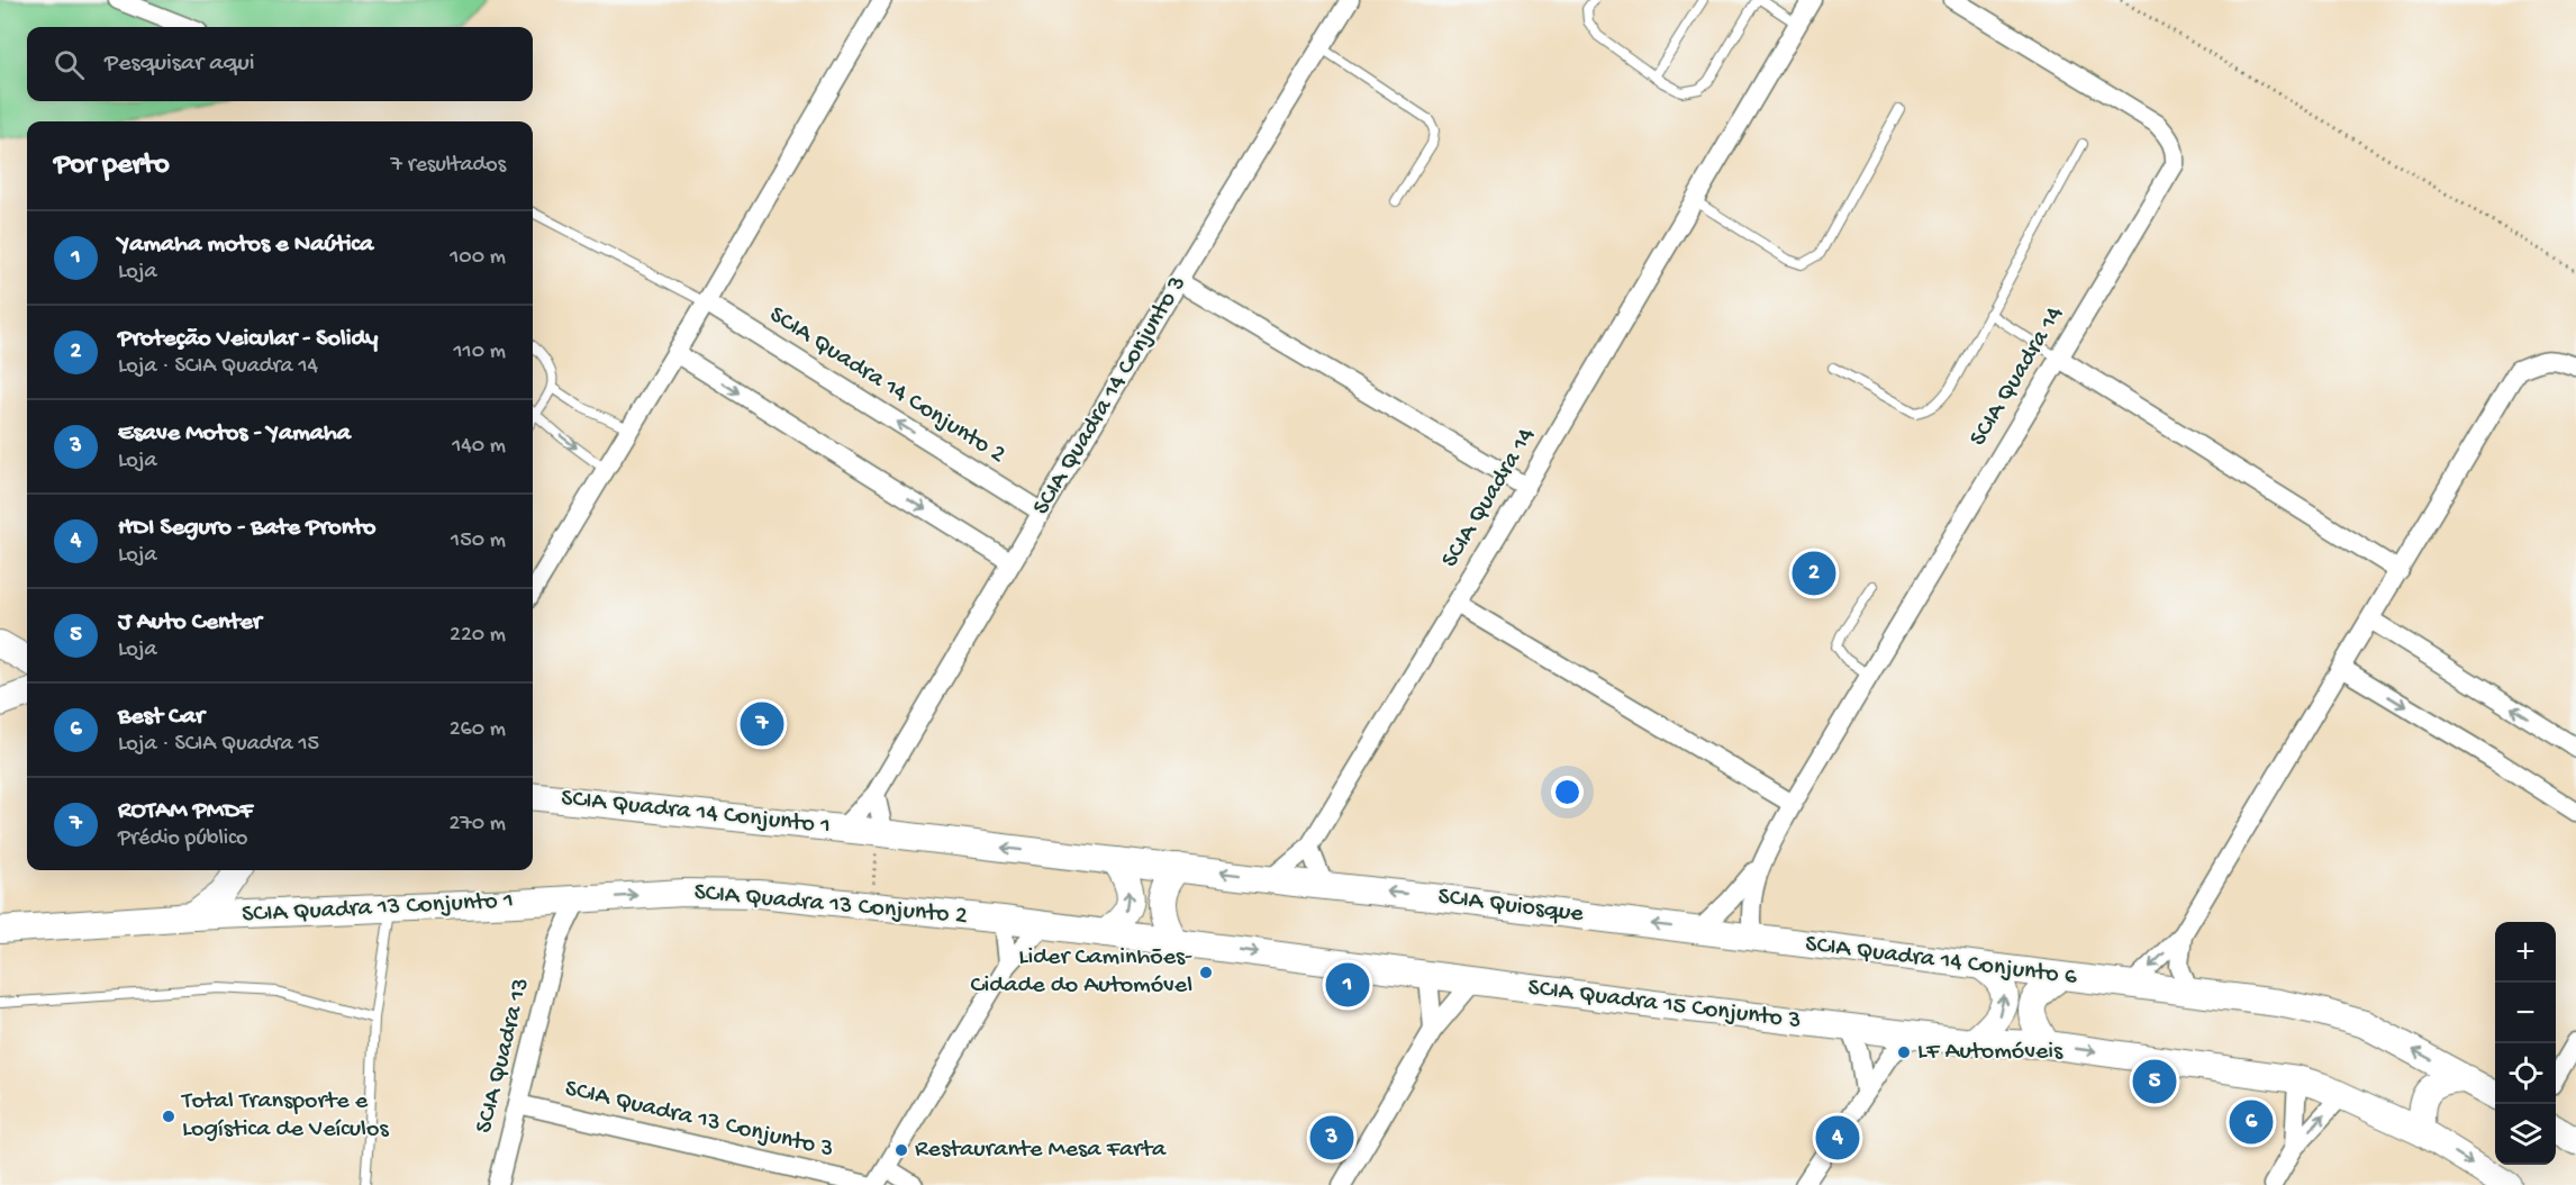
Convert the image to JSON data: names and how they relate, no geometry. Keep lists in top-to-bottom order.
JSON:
{
  "streets": {
    "main road": [
      "SCIA Quadra 14 Conjunto 1",
      "SCIA Quadra 13 Conjunto 2",
      "SCIA Quiosque",
      "SCIA Quadra 13 Conjunto 1",
      "SCIA Quadra 14 Conjunto 6",
      "SCIA Quadra 15 Conjunto 3"
    ],
    "street": [
      "SCIA Quadra 14",
      "SCIA Quadra 14 Conjunto 2",
      "SCIA Quadra 14 Conjunto 3",
      "SCIA Quadra 13",
      "SCIA Quadra 13 Conjunto 3"
    ]
  },
  "crossings": [
    ["SCIA Quadra 14", "SCIA Quiosque"],
    ["SCIA Quadra 14", "SCIA Quadra 14 Conjunto 6"],
    ["SCIA Quadra 14 Conjunto 2", "SCIA Quadra 14 Conjunto 3"],
    ["SCIA Quadra 14 Conjunto 3", "SCIA Quadra 14 Conjunto 1"],
    ["SCIA Quadra 13 Conjunto 2", "SCIA Quadra 13 Conjunto 1"],
    ["SCIA Quadra 13 Conjunto 2", "SCIA Quadra 15 Conjunto 3"],
    ["SCIA Quadra 13 Conjunto 2", "SCIA Quadra 13"],
    ["SCIA Quiosque", "SCIA Quadra 14 Conjunto 6"],
    ["SCIA Quadra 13 Conjunto 1", "SCIA Quadra 13"],
    ["SCIA Quadra 13", "SCIA Quadra 13 Conjunto 3"]
  ],
  "one_way": [
    "SCIA Quadra 13 Conjunto 2",
    "SCIA Quiosque",
    "SCIA Quadra 14 Conjunto 6",
    "SCIA Quadra 15 Conjunto 3"
  ],
  "places": [
    "Lider Caminhões- Cidade do Automóvel",
    "LF Automóveis",
    "Total Transporte e Logística de Veículos",
    "Restaurante Mesa Farta"
  ],
  "page": {
    "search": "Pesquisar aqui",
    "heading": ["Por perto", "7 resultados"],
    "list": [
      {
        "mark": "1",
        "name": "Yamaha motos e Naútica",
        "note": "Loja",
        "value": "100 m"
      },
      {
        "mark": "2",
        "name": "Proteção Veicular - Solidy",
        "note": "Loja · SCIA Quadra 14",
        "value": "110 m"
      },
      {
        "mark": "3",
        "name": "Esave Motos - Yamaha",
        "note": "Loja",
        "value": "140 m"
      },
      {
        "mark": "4",
        "name": "HDI Seguro - Bate Pronto",
        "note": "Loja",
        "value": "150 m"
      },
      {
        "mark": "5",
        "name": "J Auto Center",
        "note": "Loja",
        "value": "220 m"
      },
      {
        "mark": "6",
        "name": "Best Car",
        "note": "Loja · SCIA Quadra 15",
        "value": "260 m"
      },
      {
        "mark": "7",
        "name": "ROTAM PMDF",
        "note": "Prédio público",
        "value": "270 m"
      }
    ],
    "pins": [
      "2",
      "7",
      "1",
      "5",
      "6",
      "3",
      "4"
    ],
    "map_buttons": ["+", "−"]
  }
}
